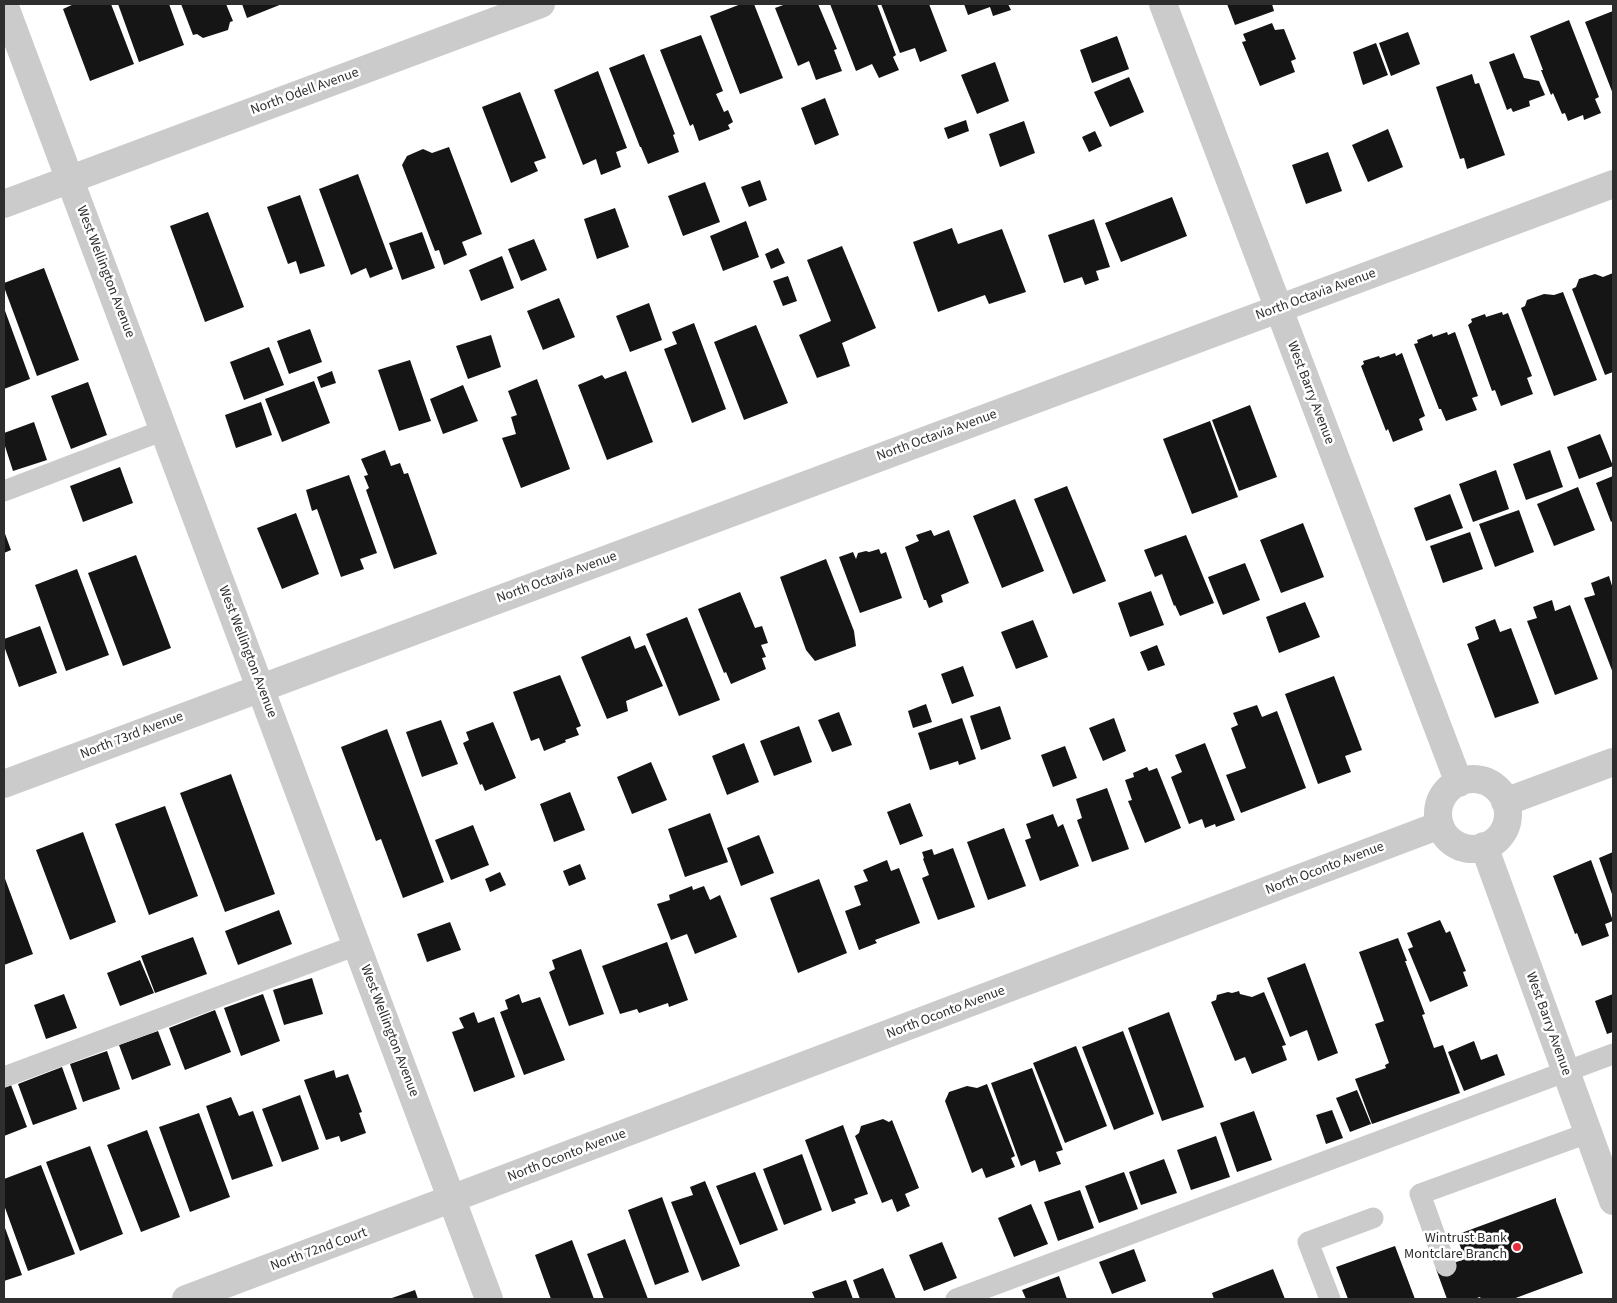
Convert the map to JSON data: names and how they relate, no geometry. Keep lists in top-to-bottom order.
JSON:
{
  "streets": {
    "street": [
      "North Odell Avenue",
      "West Wellington Avenue",
      "North Octavia Avenue",
      "West Barry Avenue",
      "North 73rd Avenue",
      "North Oconto Avenue",
      "North 72nd Court"
    ]
  },
  "crossings": [
    ["North Odell Avenue", "West Wellington Avenue"],
    ["West Wellington Avenue", "North Octavia Avenue"],
    ["West Wellington Avenue", "North 73rd Avenue"],
    ["West Wellington Avenue", "North Oconto Avenue"],
    ["West Wellington Avenue", "North 72nd Court"],
    ["North Octavia Avenue", "West Barry Avenue"],
    ["North Octavia Avenue", "North 73rd Avenue"],
    ["West Barry Avenue", "North Oconto Avenue"],
    ["North Oconto Avenue", "North 72nd Court"]
  ],
  "places": ["Wintrust Bank Montclare Branch"]
}
